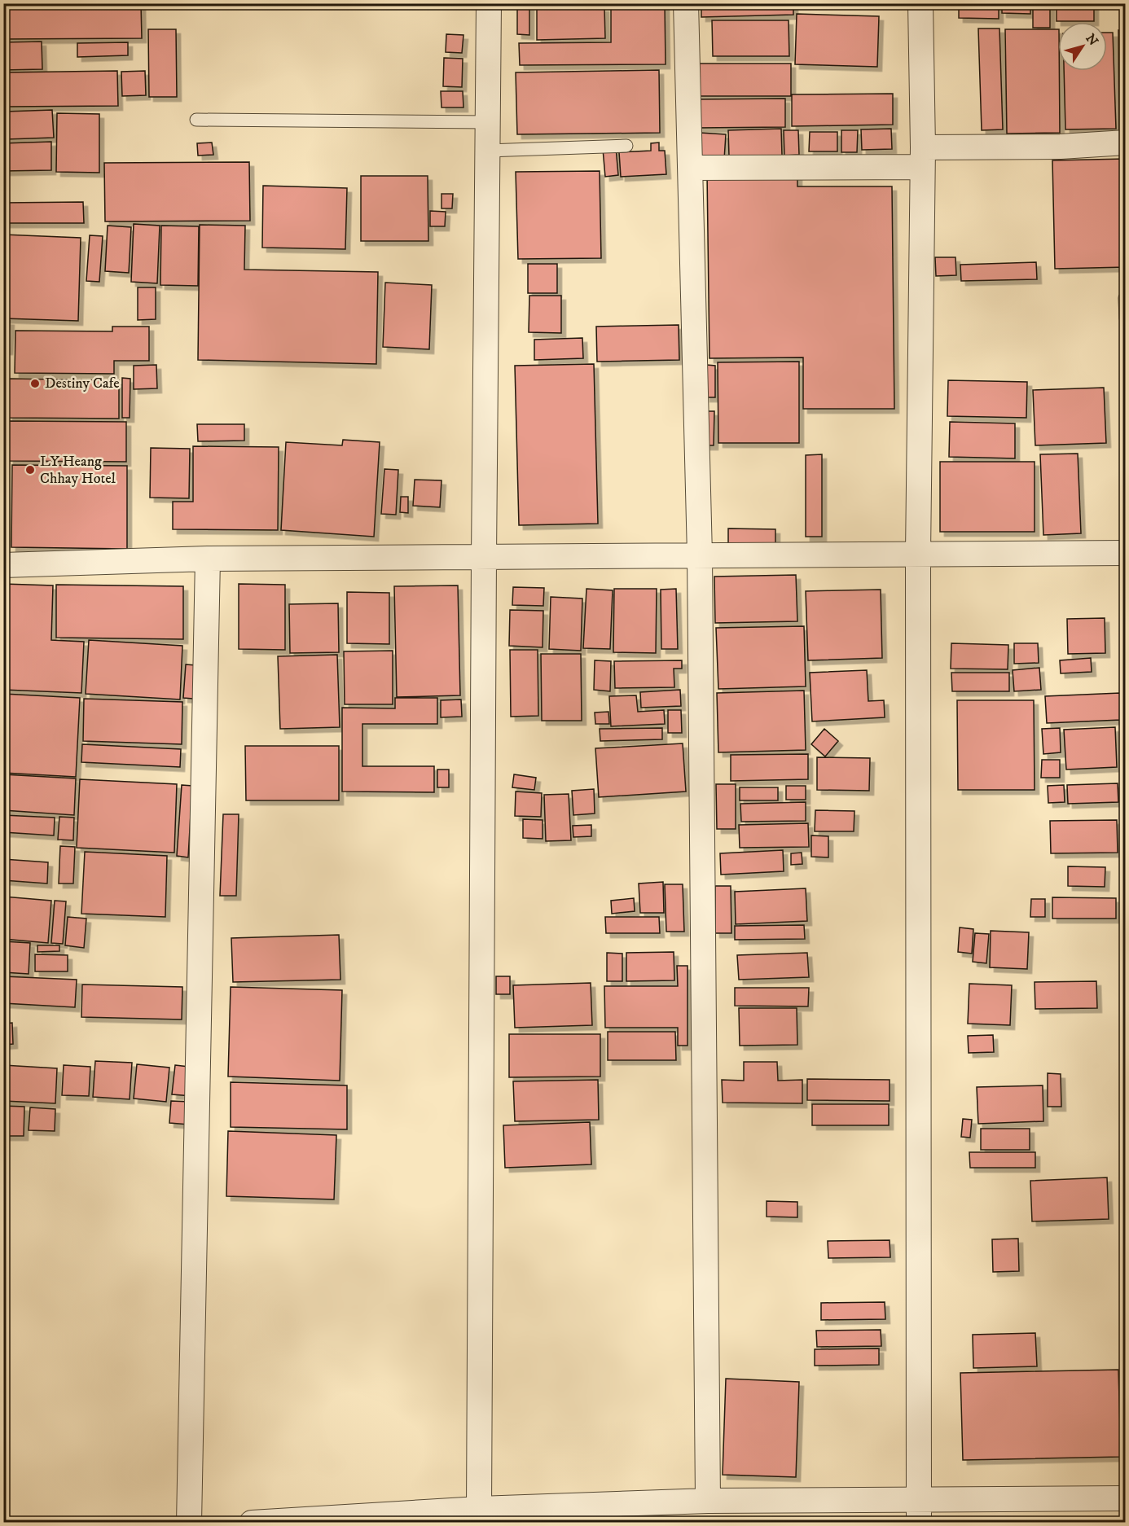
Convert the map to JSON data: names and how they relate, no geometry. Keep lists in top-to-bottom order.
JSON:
{
  "places": ["Destiny Cafe", "LY Heang Chhay Hotel"],
  "north": "top right"
}
